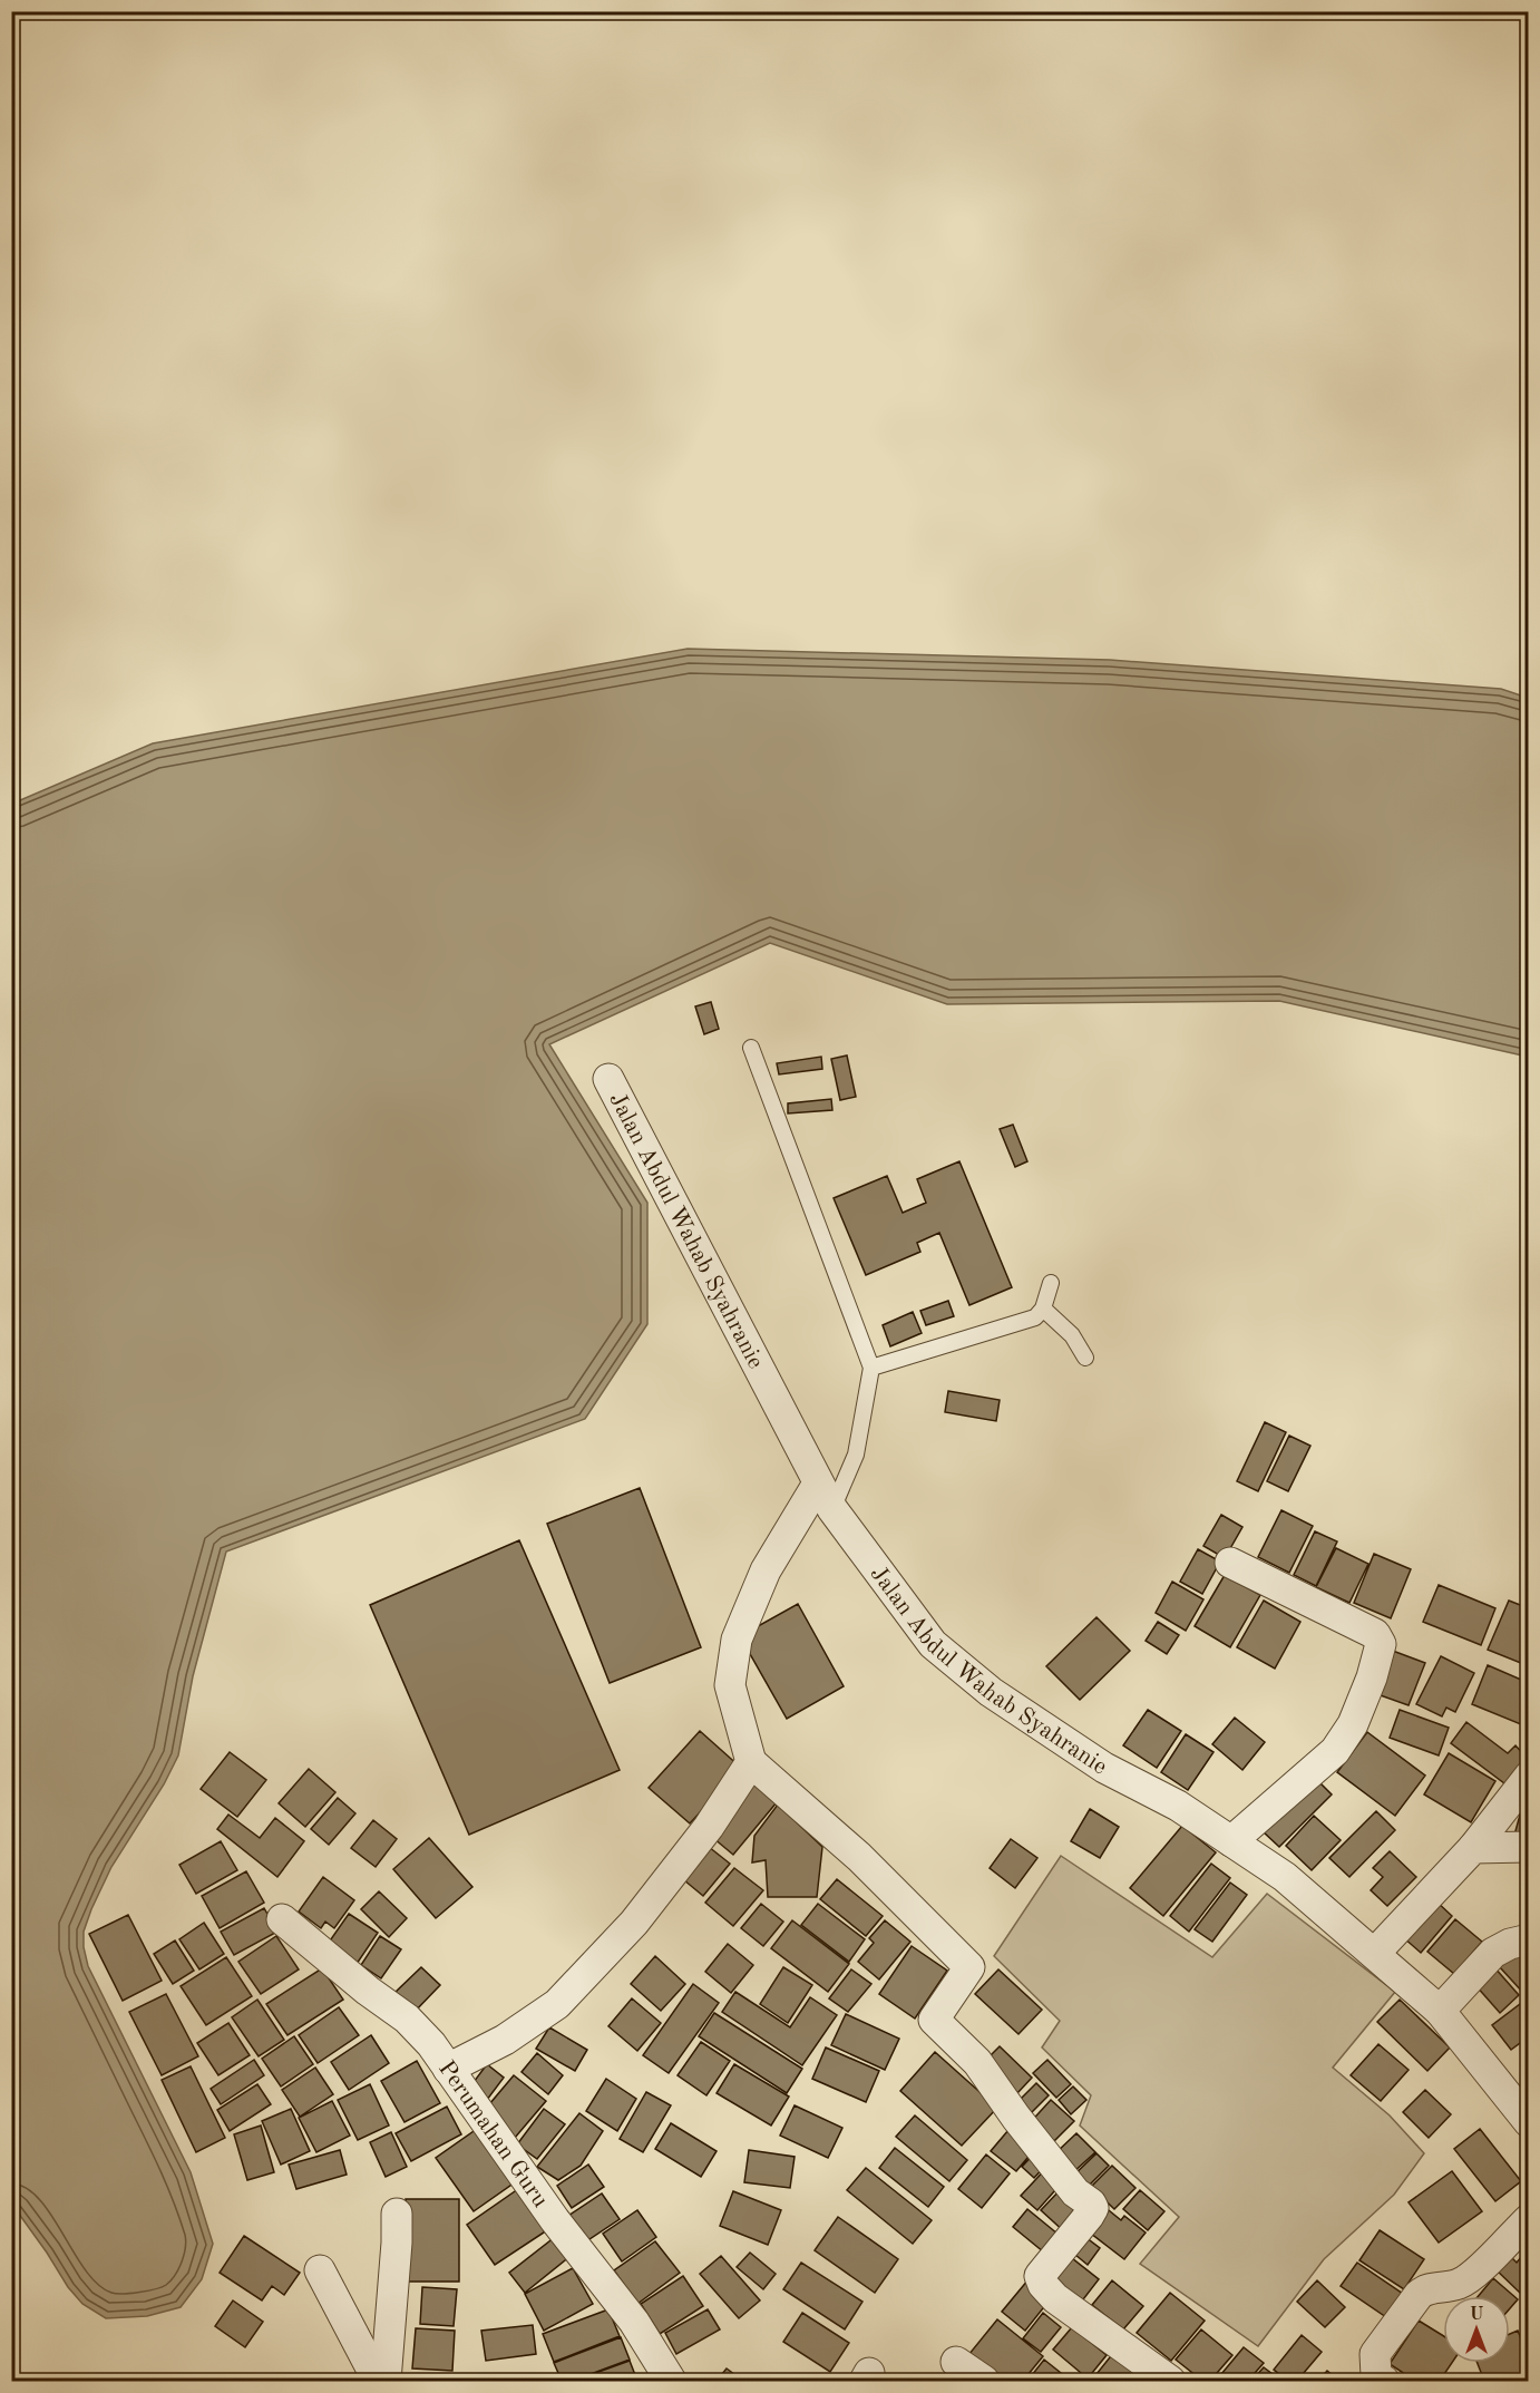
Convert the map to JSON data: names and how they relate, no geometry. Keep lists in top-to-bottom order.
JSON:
{
  "streets": {
    "street": ["Jalan Abdul Wahab Syahranie", "Perumahan Guru"]
  },
  "north": "top"
}
